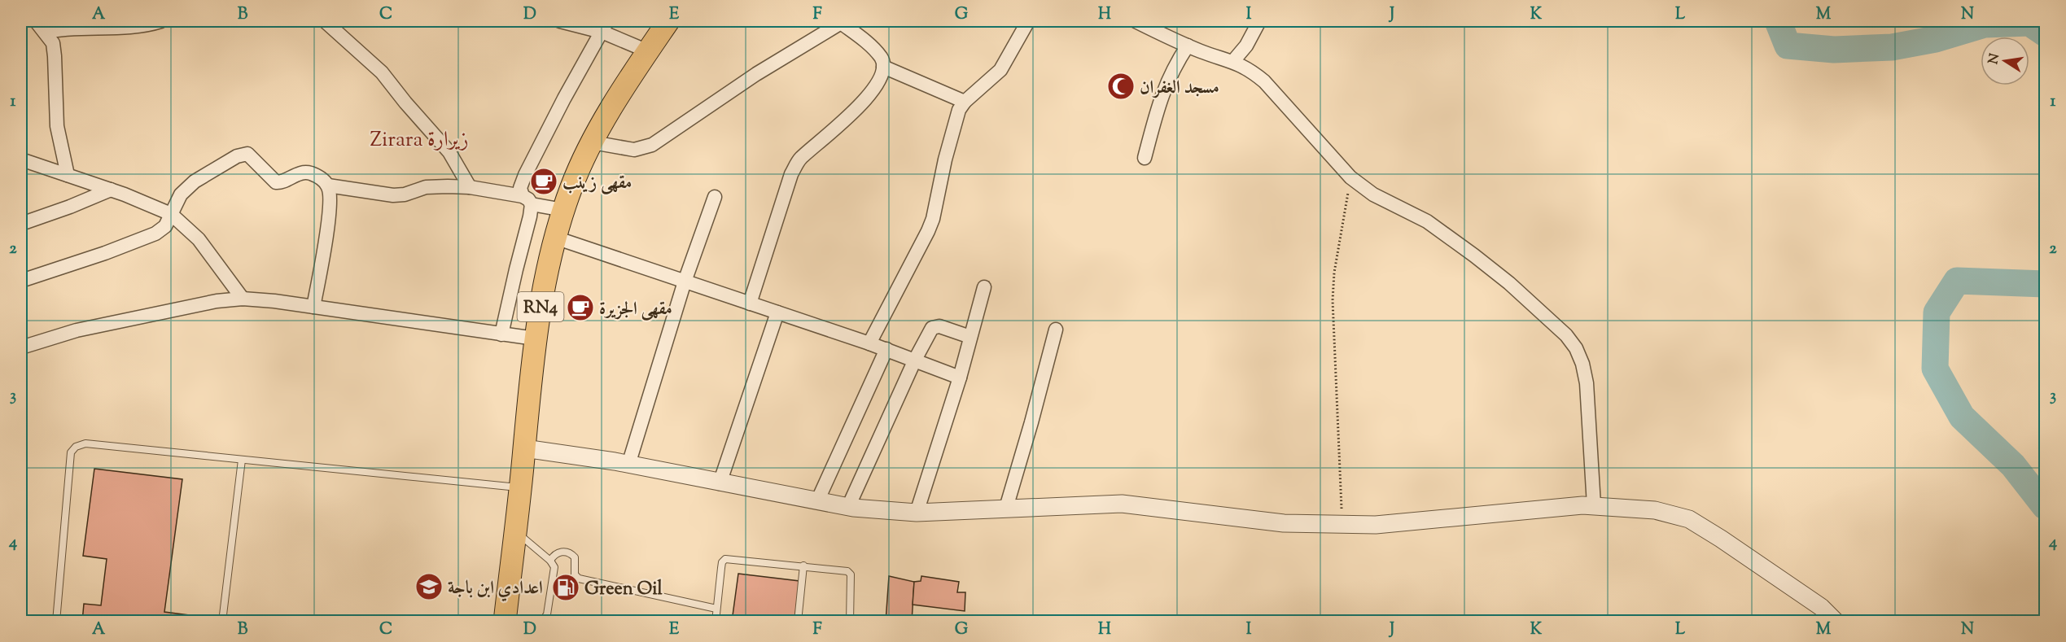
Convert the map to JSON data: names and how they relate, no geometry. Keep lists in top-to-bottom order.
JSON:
{
  "streets": {
    "main road": ["RN4"]
  },
  "districts": ["Zirara زيرارة"],
  "places": {
    "mosque": ["مسجد الغفران"],
    "cafe": ["مقهى زينب", "مقهى الجزيرة"],
    "school or university": ["اعدادي ابن باجة"],
    "fuel station": ["Green Oil"]
  },
  "north": "left",
  "grid": {
    "columns": [
      "A",
      "B",
      "C",
      "D",
      "E",
      "F",
      "G",
      "H",
      "I",
      "J",
      "K",
      "L",
      "M",
      "N"
    ],
    "rows": [
      "1",
      "2",
      "3",
      "4"
    ]
  }
}
